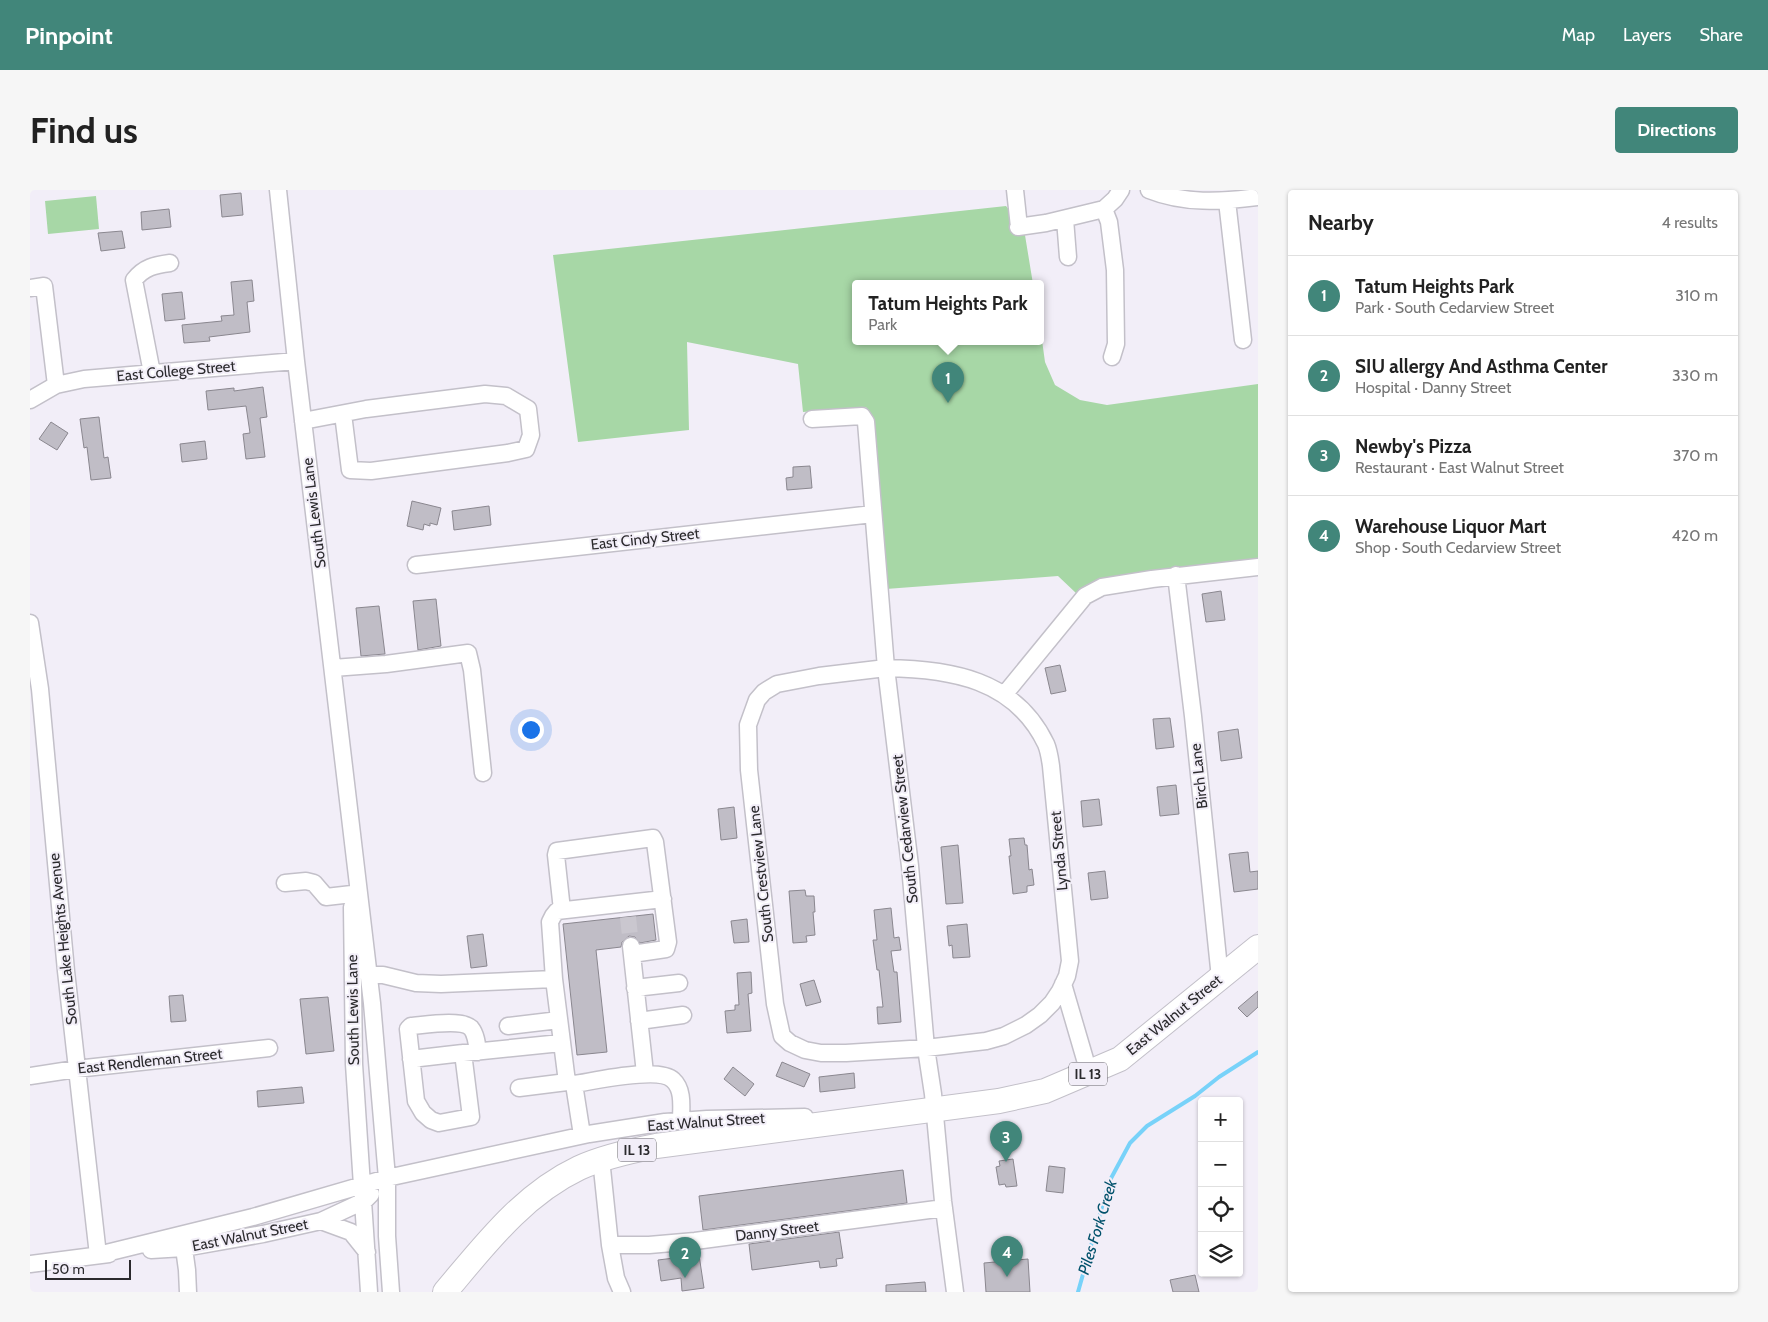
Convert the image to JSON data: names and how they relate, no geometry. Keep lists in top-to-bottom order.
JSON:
{
  "streets": {
    "highway": ["East Walnut Street", "IL 13"],
    "street": [
      "East College Street",
      "South Lewis Lane",
      "East Cindy Street",
      "Birch Lane",
      "South Cedarview Street",
      "Lynda Street",
      "South Crestview Lane",
      "South Lake Heights Avenue",
      "East Rendleman Street",
      "Danny Street"
    ]
  },
  "crossings": [
    ["East College Street", "South Lewis Lane"],
    ["South Lewis Lane", "East Walnut Street"],
    ["East Cindy Street", "South Cedarview Street"],
    ["Birch Lane", "East Walnut Street"],
    ["South Cedarview Street", "Lynda Street"],
    ["South Cedarview Street", "South Crestview Lane"],
    ["South Cedarview Street", "East Walnut Street"],
    ["South Cedarview Street", "Danny Street"],
    ["Lynda Street", "South Crestview Lane"],
    ["South Lake Heights Avenue", "East Walnut Street"],
    ["South Lake Heights Avenue", "East Rendleman Street"]
  ],
  "water": ["Piles Fork Creek"],
  "scale_bar": "50 m",
  "page": {
    "header": "Pinpoint",
    "nav": ["Map", "Layers", "Share"],
    "buttons": "Directions",
    "title": "Find us",
    "heading": ["Nearby", "4 results"],
    "list": [
      {
        "mark": "1",
        "name": "Tatum Heights Park",
        "note": "Park · South Cedarview Street",
        "value": "310 m"
      },
      {
        "mark": "2",
        "name": "SIU allergy And Asthma Center",
        "note": "Hospital · Danny Street",
        "value": "330 m"
      },
      {
        "mark": "3",
        "name": "Newby's Pizza",
        "note": "Restaurant · East Walnut Street",
        "value": "370 m"
      },
      {
        "mark": "4",
        "name": "Warehouse Liquor Mart",
        "note": "Shop · South Cedarview Street",
        "value": "420 m"
      }
    ],
    "popup": ["Tatum Heights Park", "Park"],
    "pins": [
      "1",
      "3",
      "4",
      "2"
    ],
    "map_buttons": ["+", "−"],
    "scale": "50 m"
  }
}
